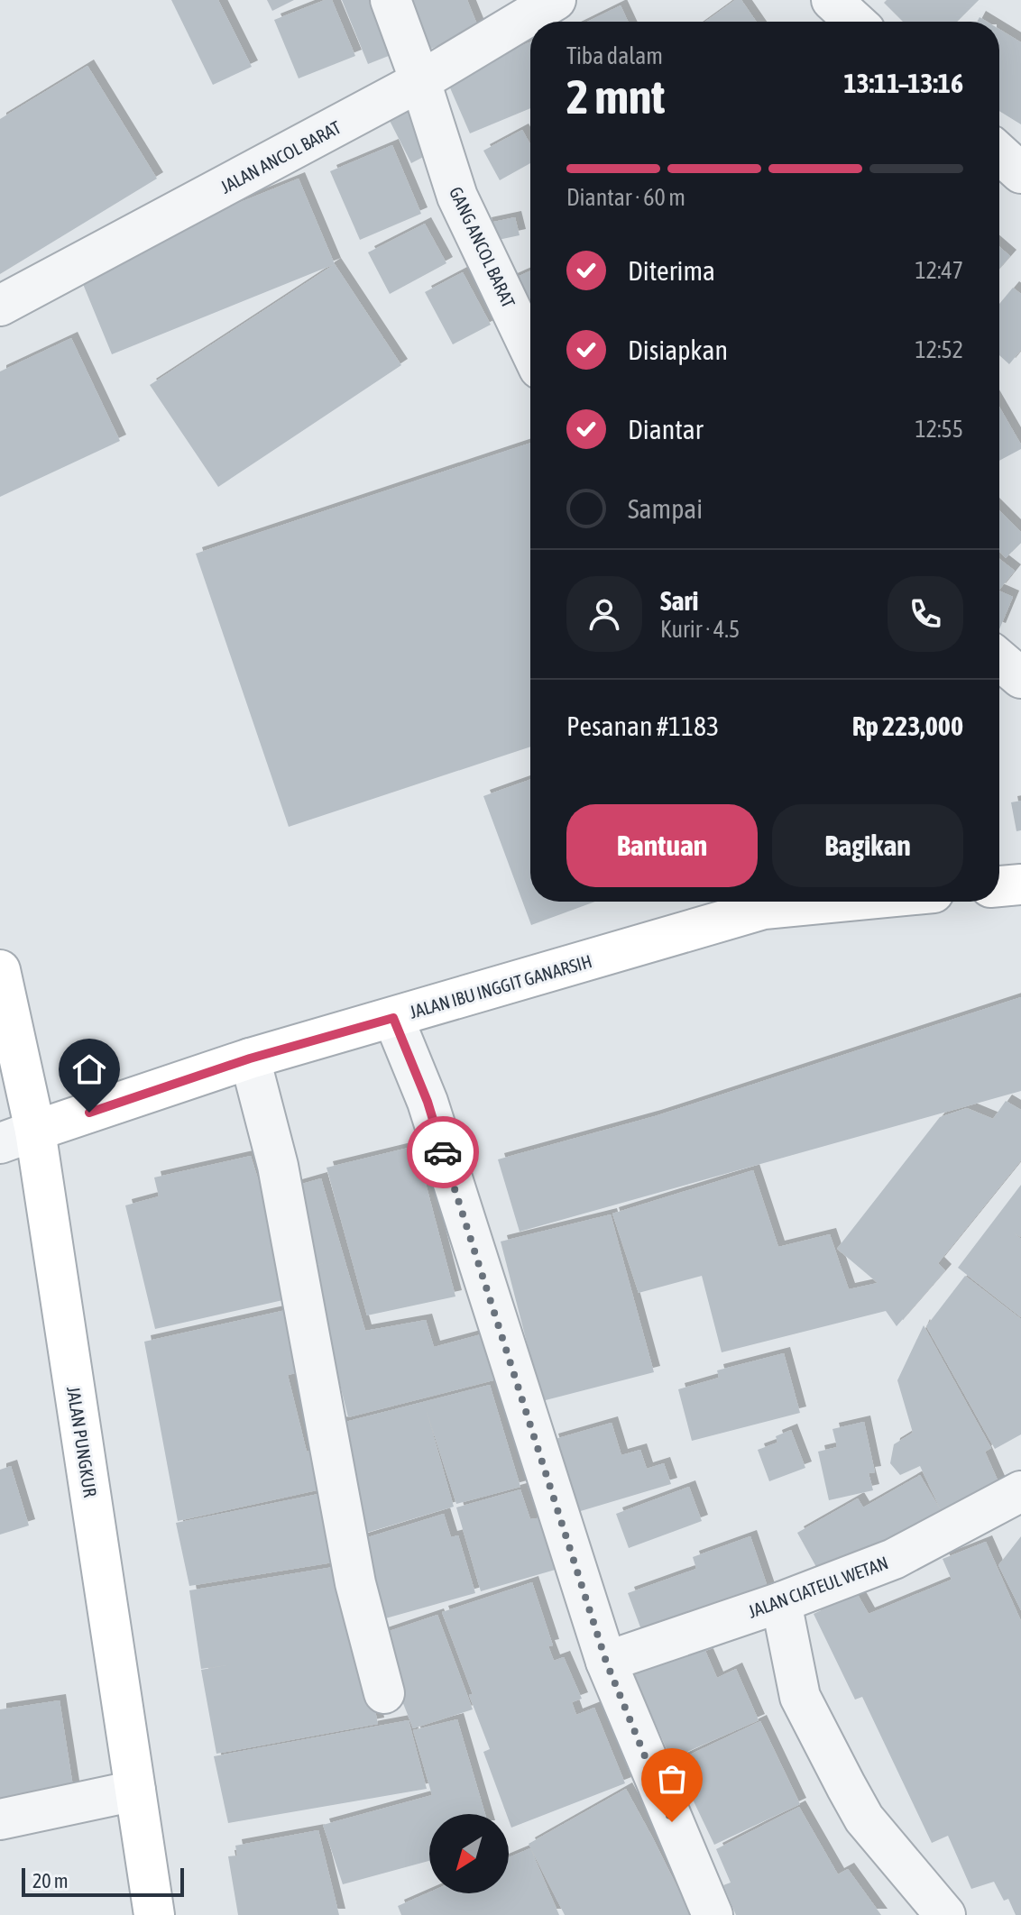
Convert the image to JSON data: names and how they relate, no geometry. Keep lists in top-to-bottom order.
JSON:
{
  "streets": {
    "main road": ["JALAN IBU INGGIT GANARSIH", "JALAN PUNGKUR"],
    "street": ["JALAN ANCOL BARAT", "GANG ANCOL BARAT", "JALAN CIATEUL WETAN"]
  },
  "crossings": [
    ["JALAN ANCOL BARAT", "GANG ANCOL BARAT"],
    ["JALAN IBU INGGIT GANARSIH", "JALAN PUNGKUR"]
  ],
  "scale_bar": "20 m",
  "north": "bottom left",
  "page": {
    "heading": ["2 mnt", "Tiba dalam", "13:11–13:16"],
    "panel": [
      "Sari",
      "Kurir · 4.5",
      "Pesanan #1183",
      "Rp 223,000"
    ],
    "bar": "Diantar · 60 m",
    "list": [
      ["Diterima", "12:47"],
      ["Disiapkan", "12:52"],
      ["Diantar", "12:55"],
      "Sampai"
    ],
    "buttons": ["Bantuan", "Bagikan"],
    "scale": "20 m"
  }
}
